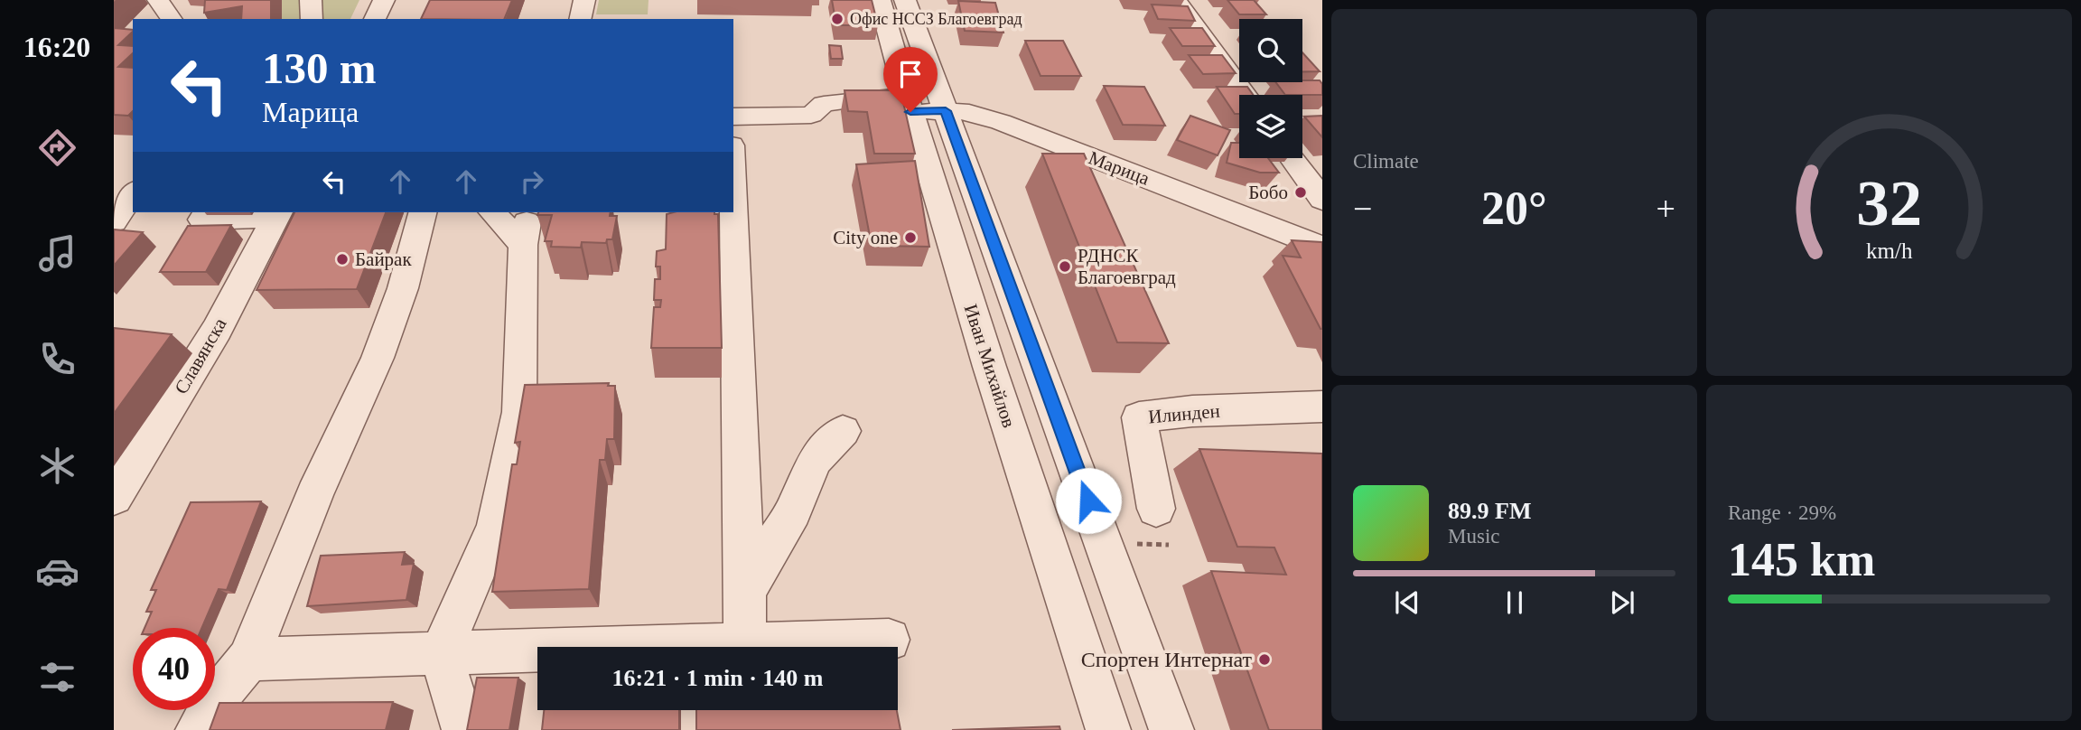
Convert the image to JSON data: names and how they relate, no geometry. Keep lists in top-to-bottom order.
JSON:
{
  "streets": {
    "street": [
      "Марица",
      "Славянска",
      "Иван Михайлов",
      "Илинден"
    ]
  },
  "crossings": [
    ["Марица", "Иван Михайлов"]
  ],
  "places": [
    "Офис НССЗ Благоевград",
    "Бобо",
    "City one",
    "Байрак",
    "РДНСК Благоевград",
    "Спортен Интернат"
  ],
  "page": {
    "tabs": "16:20",
    "tile": [
      "Climate",
      ["Range · 29%", "145 km"]
    ],
    "turn": ["130 m", "Марица"],
    "heat": ["−", "20°", "+"],
    "song": ["89.9 FM", "Music"],
    "limit": "40",
    "trip": "16:21 · 1 min · 140 m",
    "gauge": ["32", "km/h"]
  }
}
